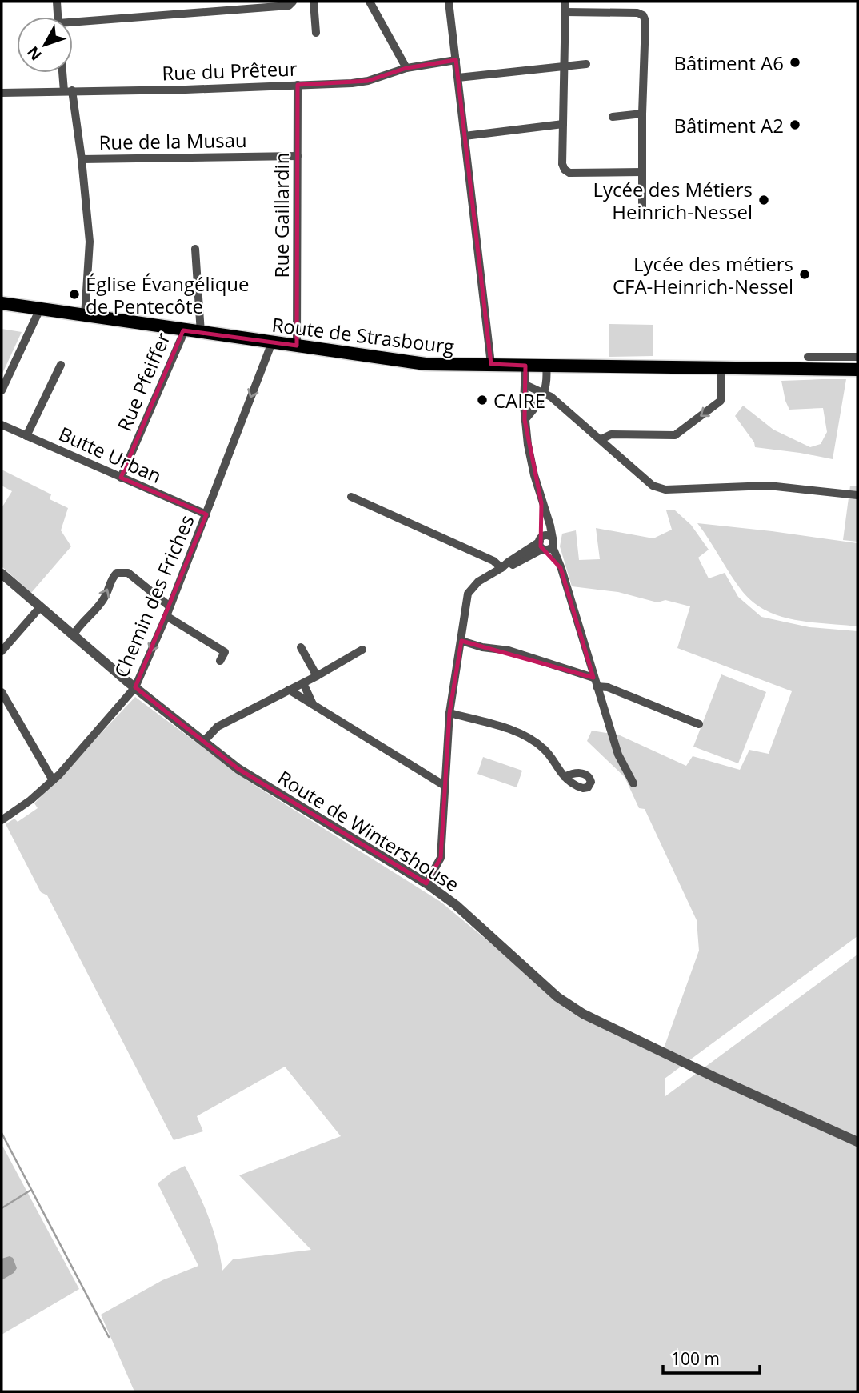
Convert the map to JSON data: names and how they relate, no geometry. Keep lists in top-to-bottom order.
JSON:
{
  "streets": {
    "main road": ["Route de Strasbourg"],
    "street": [
      "Rue du Prêteur",
      "Rue de la Musau",
      "Rue Gaillardin",
      "Rue Pfeiffer",
      "Butte Urban",
      "Chemin des Friches",
      "Route de Wintershouse"
    ]
  },
  "crossings": [
    ["Rue du Prêteur", "Rue Gaillardin"],
    ["Rue de la Musau", "Rue Gaillardin"],
    ["Rue Gaillardin", "Route de Strasbourg"],
    ["Route de Strasbourg", "Rue Pfeiffer"],
    ["Route de Strasbourg", "Chemin des Friches"],
    ["Rue Pfeiffer", "Butte Urban"],
    ["Butte Urban", "Chemin des Friches"],
    ["Chemin des Friches", "Route de Wintershouse"]
  ],
  "one_way": ["Chemin des Friches"],
  "places": [
    "Bâtiment A6",
    "Bâtiment A2",
    "Lycée des Métiers Heinrich-Nessel",
    "Lycée des métiers CFA-Heinrich-Nessel",
    "Église Évangélique de Pentecôte",
    "CAIRE"
  ],
  "scale_bar": "100 m",
  "north": "bottom left"
}
